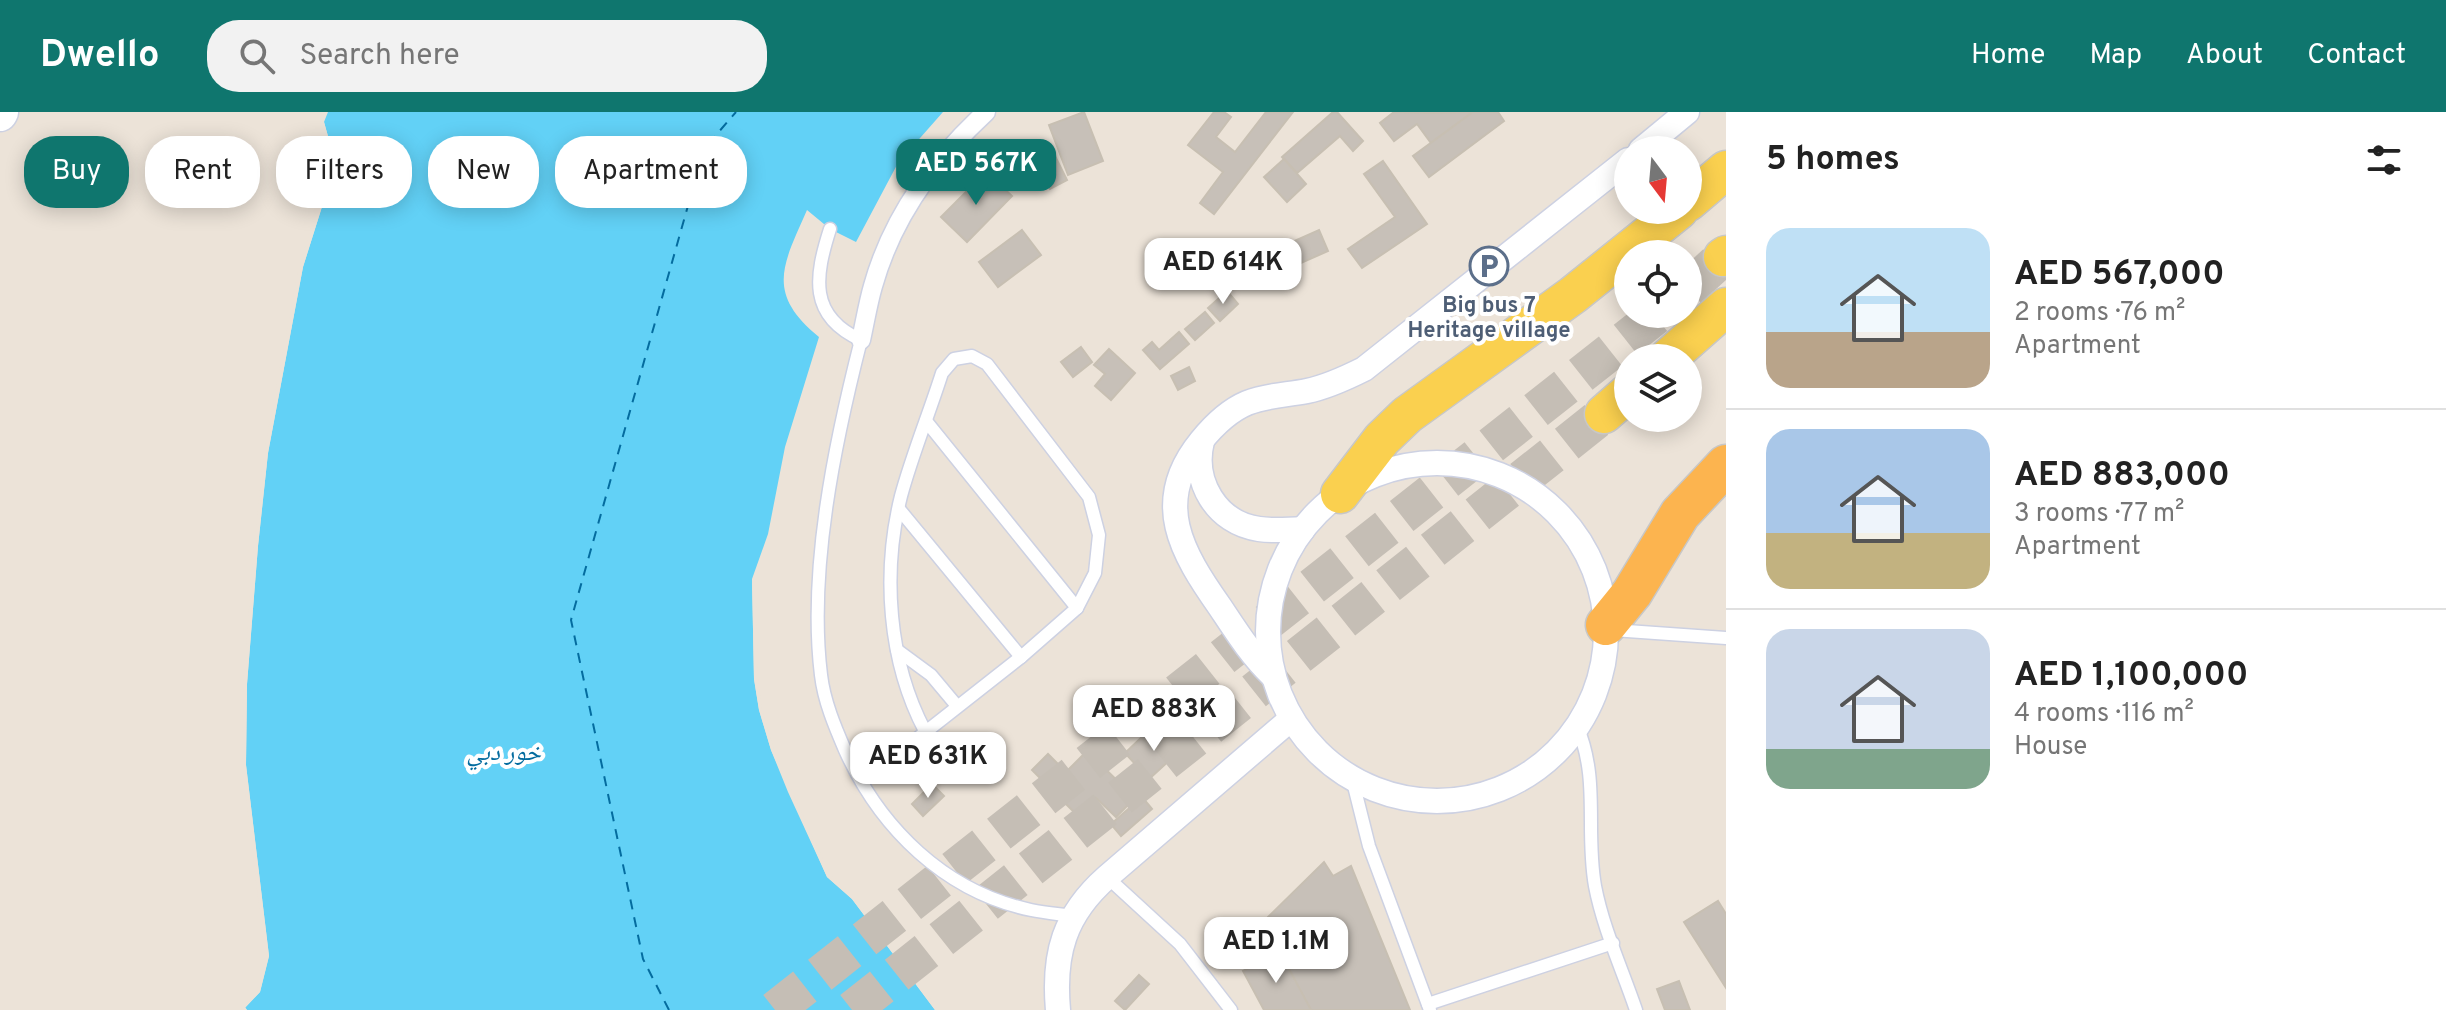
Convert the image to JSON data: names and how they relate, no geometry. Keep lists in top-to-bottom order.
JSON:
{
  "water": ["خور دبي"],
  "places": {
    "parking": ["Big bus 7 Heritage village"]
  },
  "north": "bottom",
  "page": {
    "header": "Dwello",
    "search": "Search here",
    "nav": [
      "Home",
      "Map",
      "About",
      "Contact"
    ],
    "heading": "5 homes",
    "chip": [
      "Buy",
      "Rent",
      "Filters",
      "New",
      "Apartment"
    ],
    "price": [
      "AED 567K",
      "AED 614K",
      "AED 883K",
      "AED 631K",
      "AED 1.1M"
    ],
    "list": [
      {
        "name": "AED 567,000",
        "note": "2 rooms · 76 m² · Apartment"
      },
      {
        "name": "AED 883,000",
        "note": "3 rooms · 77 m² · Apartment"
      },
      {
        "name": "AED 1,100,000",
        "note": "4 rooms · 116 m² · House"
      }
    ]
  }
}
